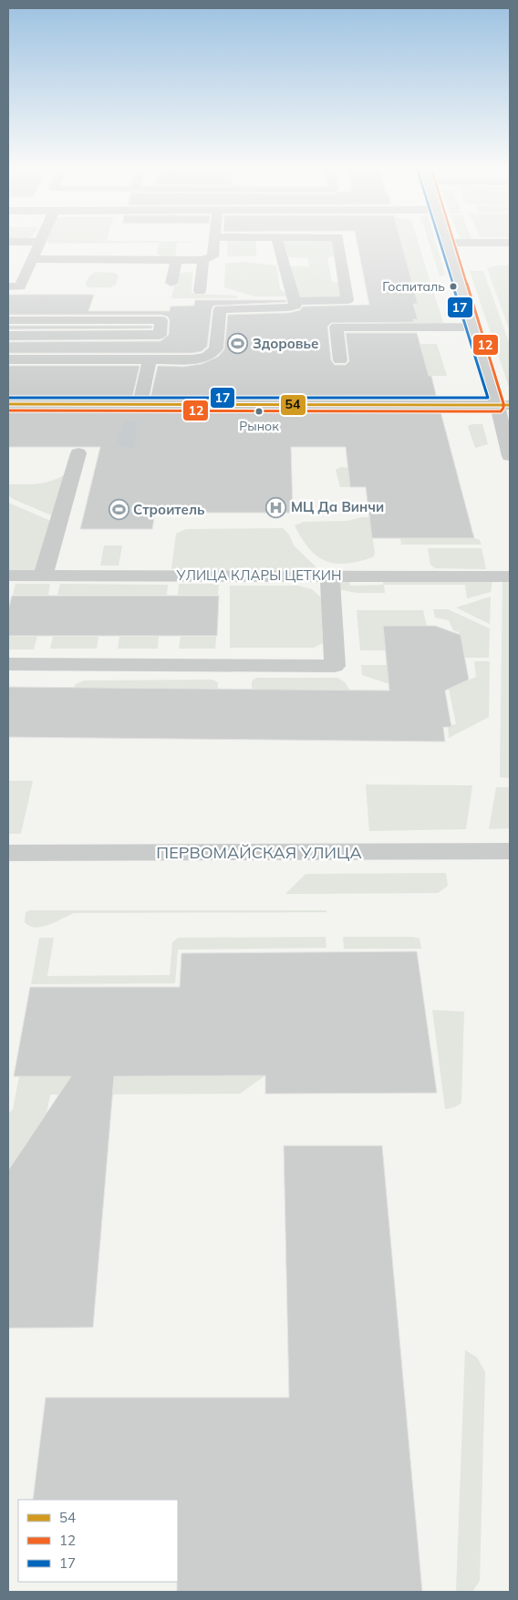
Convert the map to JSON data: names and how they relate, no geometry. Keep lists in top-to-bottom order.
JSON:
{
  "streets": {
    "street": ["УЛИЦА КЛАРЫ ЦЕТКИН", "ПЕРВОМАЙСКАЯ УЛИЦА"]
  },
  "places": {
    "other": ["Госпиталь", "Рынок"],
    "sports": ["Здоровье", "Строитель"],
    "hospital": ["МЦ Да Винчи"]
  },
  "lines": ["transit line 12", "transit line 17", "transit line 54"],
  "legend": ["54", "12", "17"]
}
